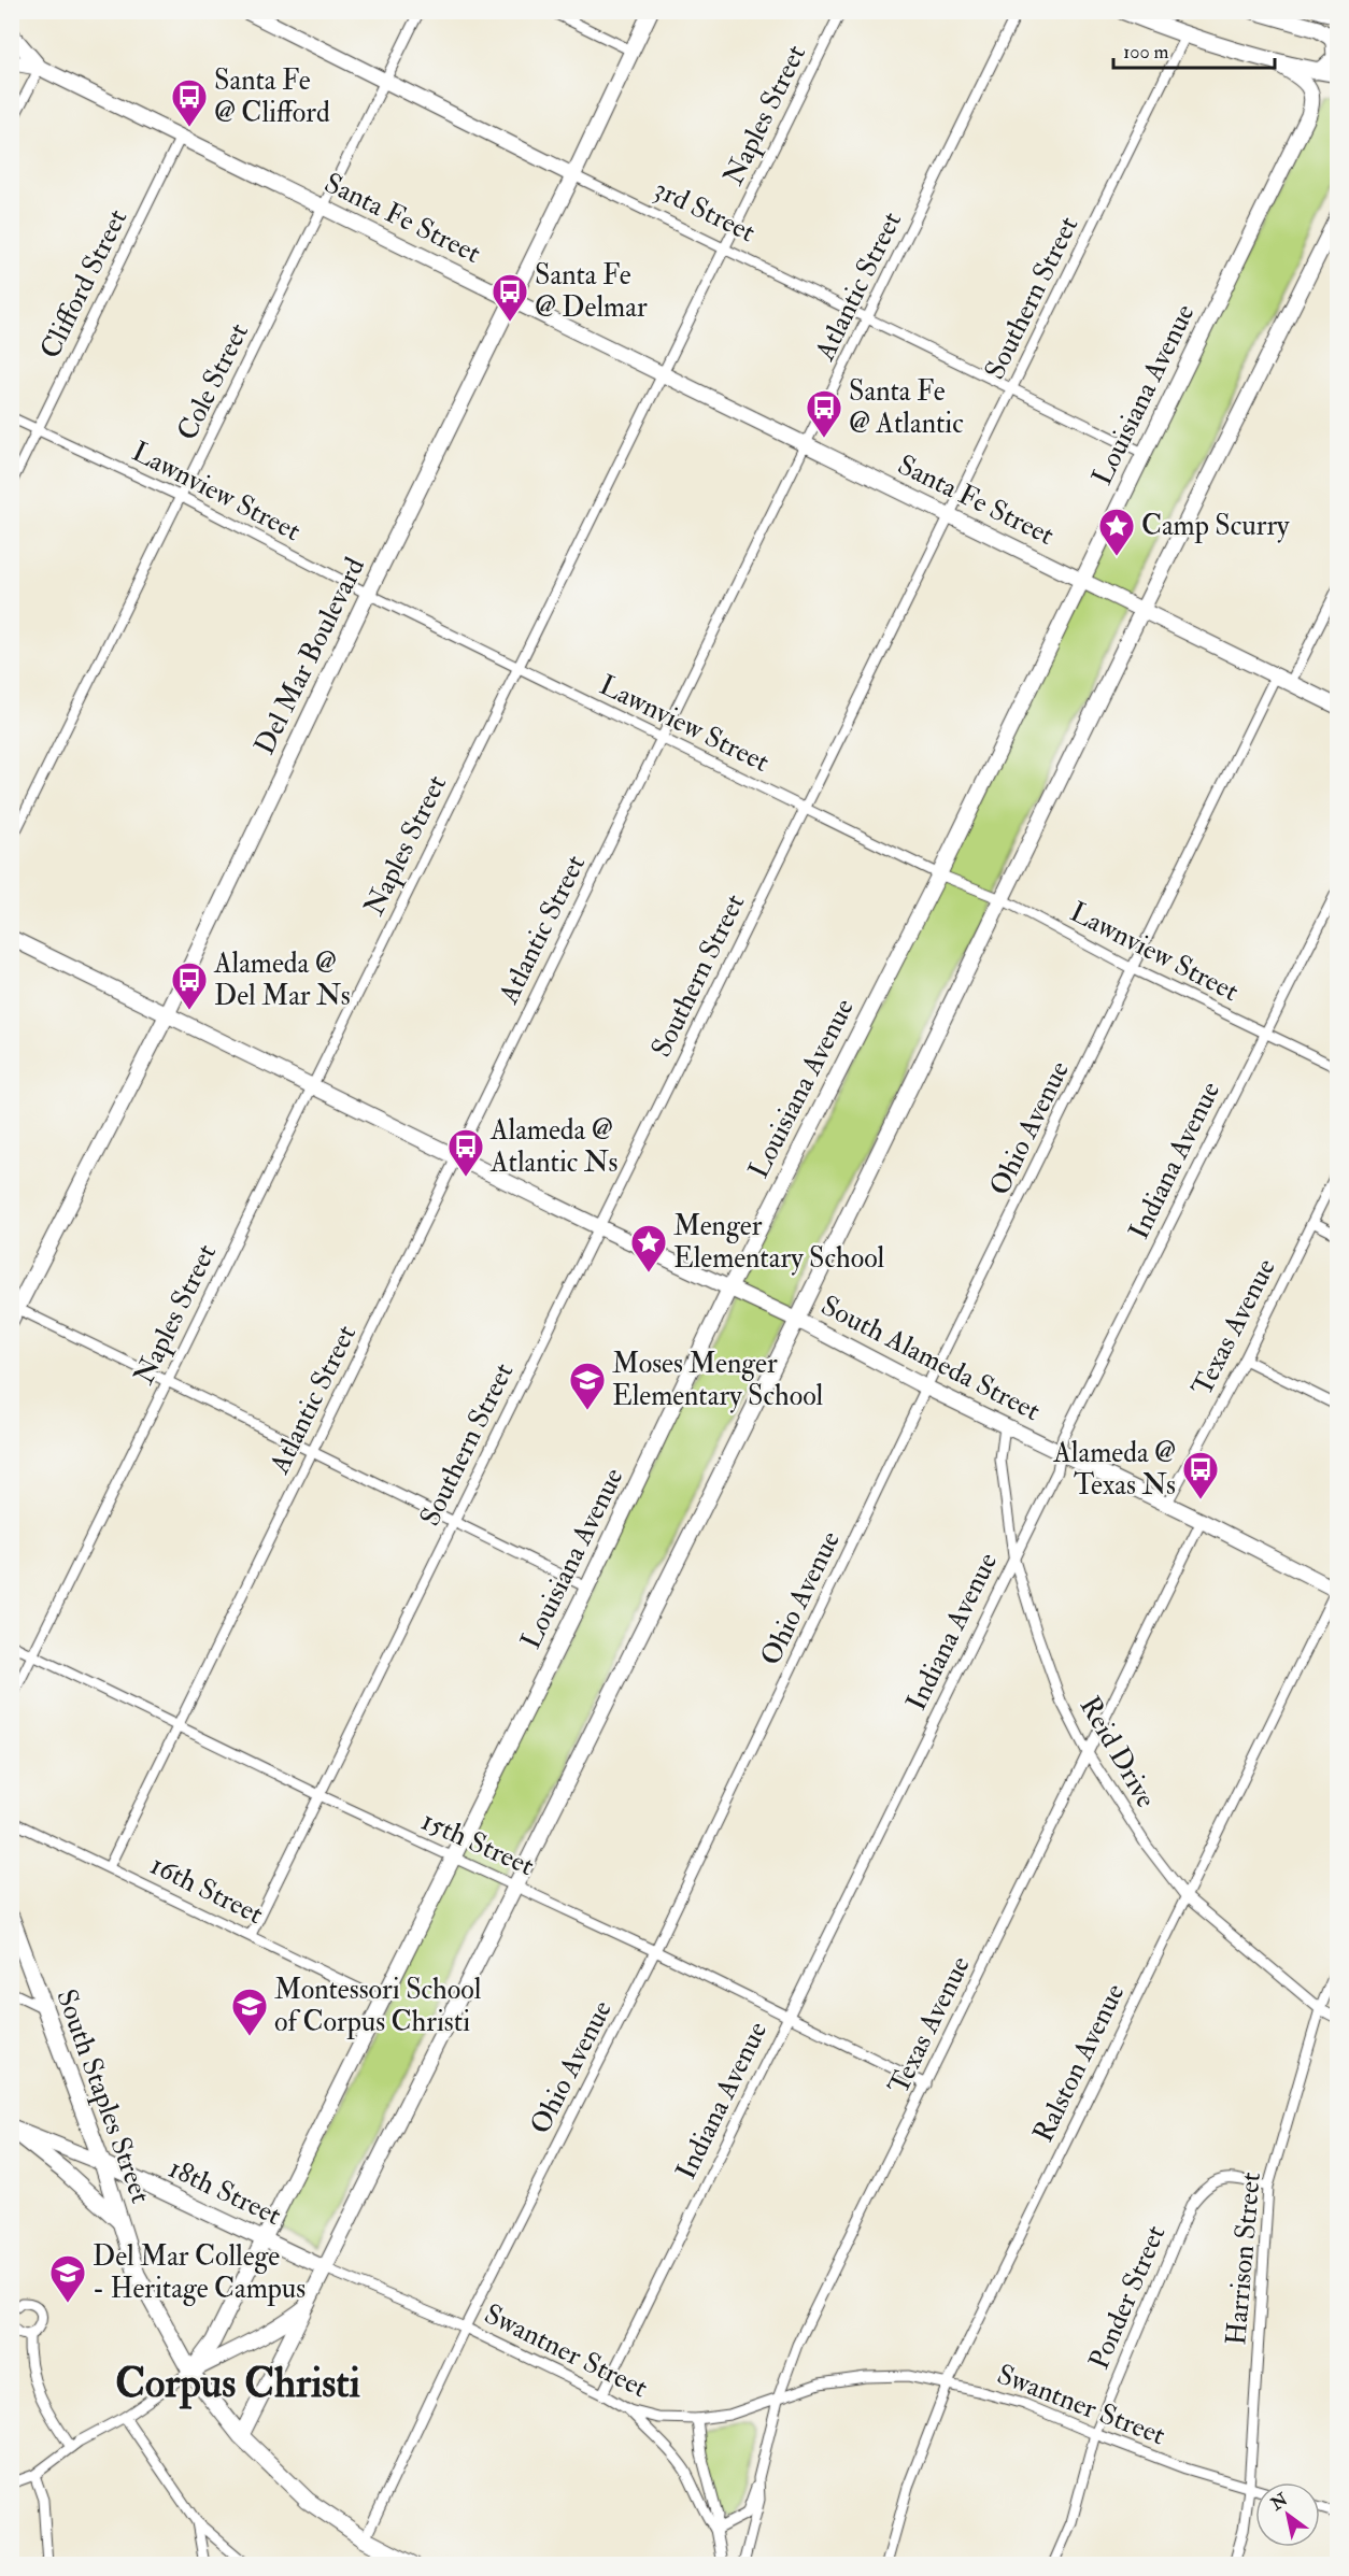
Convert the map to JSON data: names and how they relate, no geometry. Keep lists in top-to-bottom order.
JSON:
{
  "streets": {
    "main road": [
      "3rd Street",
      "Santa Fe Street",
      "Louisiana Avenue",
      "Del Mar Boulevard",
      "South Alameda Street",
      "South Staples Street",
      "18th Street"
    ],
    "street": [
      "Naples Street",
      "Clifford Street",
      "Atlantic Street",
      "Southern Street",
      "Cole Street",
      "Lawnview Street",
      "Ohio Avenue",
      "Indiana Avenue",
      "Texas Avenue",
      "Reid Drive",
      "15th Street",
      "16th Street",
      "Ralston Avenue",
      "Harrison Street",
      "Ponder Street",
      "Swantner Street"
    ]
  },
  "crossings": [
    ["Naples Street", "3rd Street"],
    ["Naples Street", "Santa Fe Street"],
    ["Naples Street", "Lawnview Street"],
    ["Naples Street", "South Alameda Street"],
    ["Naples Street", "15th Street"],
    ["3rd Street", "Atlantic Street"],
    ["3rd Street", "Southern Street"],
    ["3rd Street", "Cole Street"],
    ["3rd Street", "Louisiana Avenue"],
    ["3rd Street", "Del Mar Boulevard"],
    ["Santa Fe Street", "Clifford Street"],
    ["Santa Fe Street", "Atlantic Street"],
    ["Santa Fe Street", "Southern Street"],
    ["Santa Fe Street", "Cole Street"],
    ["Santa Fe Street", "Louisiana Avenue"],
    ["Santa Fe Street", "Del Mar Boulevard"],
    ["Santa Fe Street", "Ohio Avenue"],
    ["Clifford Street", "Lawnview Street"],
    ["Atlantic Street", "Lawnview Street"],
    ["Atlantic Street", "South Alameda Street"],
    ["Atlantic Street", "15th Street"],
    ["Atlantic Street", "16th Street"],
    ["Southern Street", "Lawnview Street"],
    ["Southern Street", "South Alameda Street"],
    ["Southern Street", "15th Street"],
    ["Southern Street", "16th Street"],
    ["Cole Street", "Lawnview Street"],
    ["Louisiana Avenue", "Lawnview Street"],
    ["Louisiana Avenue", "South Alameda Street"],
    ["Louisiana Avenue", "15th Street"],
    ["Louisiana Avenue", "16th Street"],
    ["Louisiana Avenue", "South Staples Street"],
    ["Louisiana Avenue", "18th Street"],
    ["Lawnview Street", "Del Mar Boulevard"],
    ["Lawnview Street", "Ohio Avenue"],
    ["Lawnview Street", "Indiana Avenue"],
    ["Del Mar Boulevard", "South Alameda Street"],
    ["Ohio Avenue", "South Alameda Street"],
    ["Ohio Avenue", "15th Street"],
    ["Ohio Avenue", "South Staples Street"],
    ["Ohio Avenue", "Swantner Street"],
    ["Indiana Avenue", "South Alameda Street"],
    ["Indiana Avenue", "Reid Drive"],
    ["Indiana Avenue", "15th Street"],
    ["Indiana Avenue", "Swantner Street"],
    ["Texas Avenue", "South Alameda Street"],
    ["Texas Avenue", "Reid Drive"],
    ["Texas Avenue", "15th Street"],
    ["Texas Avenue", "Swantner Street"],
    ["South Alameda Street", "Reid Drive"],
    ["South Alameda Street", "Ralston Avenue"],
    ["Reid Drive", "Ralston Avenue"],
    ["Reid Drive", "Harrison Street"],
    ["Ralston Avenue", "Swantner Street"],
    ["South Staples Street", "18th Street"],
    ["18th Street", "Swantner Street"],
    ["Harrison Street", "Ponder Street"],
    ["Harrison Street", "Swantner Street"],
    ["Ponder Street", "Swantner Street"]
  ],
  "districts": ["Corpus Christi"],
  "places": {
    "bus stop": [
      "Santa Fe @ Clifford",
      "Santa Fe @ Delmar",
      "Santa Fe @ Atlantic",
      "Alameda @ Del Mar Ns",
      "Alameda @ Atlantic Ns",
      "Alameda @ Texas Ns"
    ],
    "place": ["Camp Scurry", "Menger Elementary School"],
    "school or university": ["Moses Menger Elementary School", "Montessori School of Corpus Christi", "Del Mar College - Heritage Campus"]
  },
  "scale_bar": "100 m",
  "north": "top left"
}
